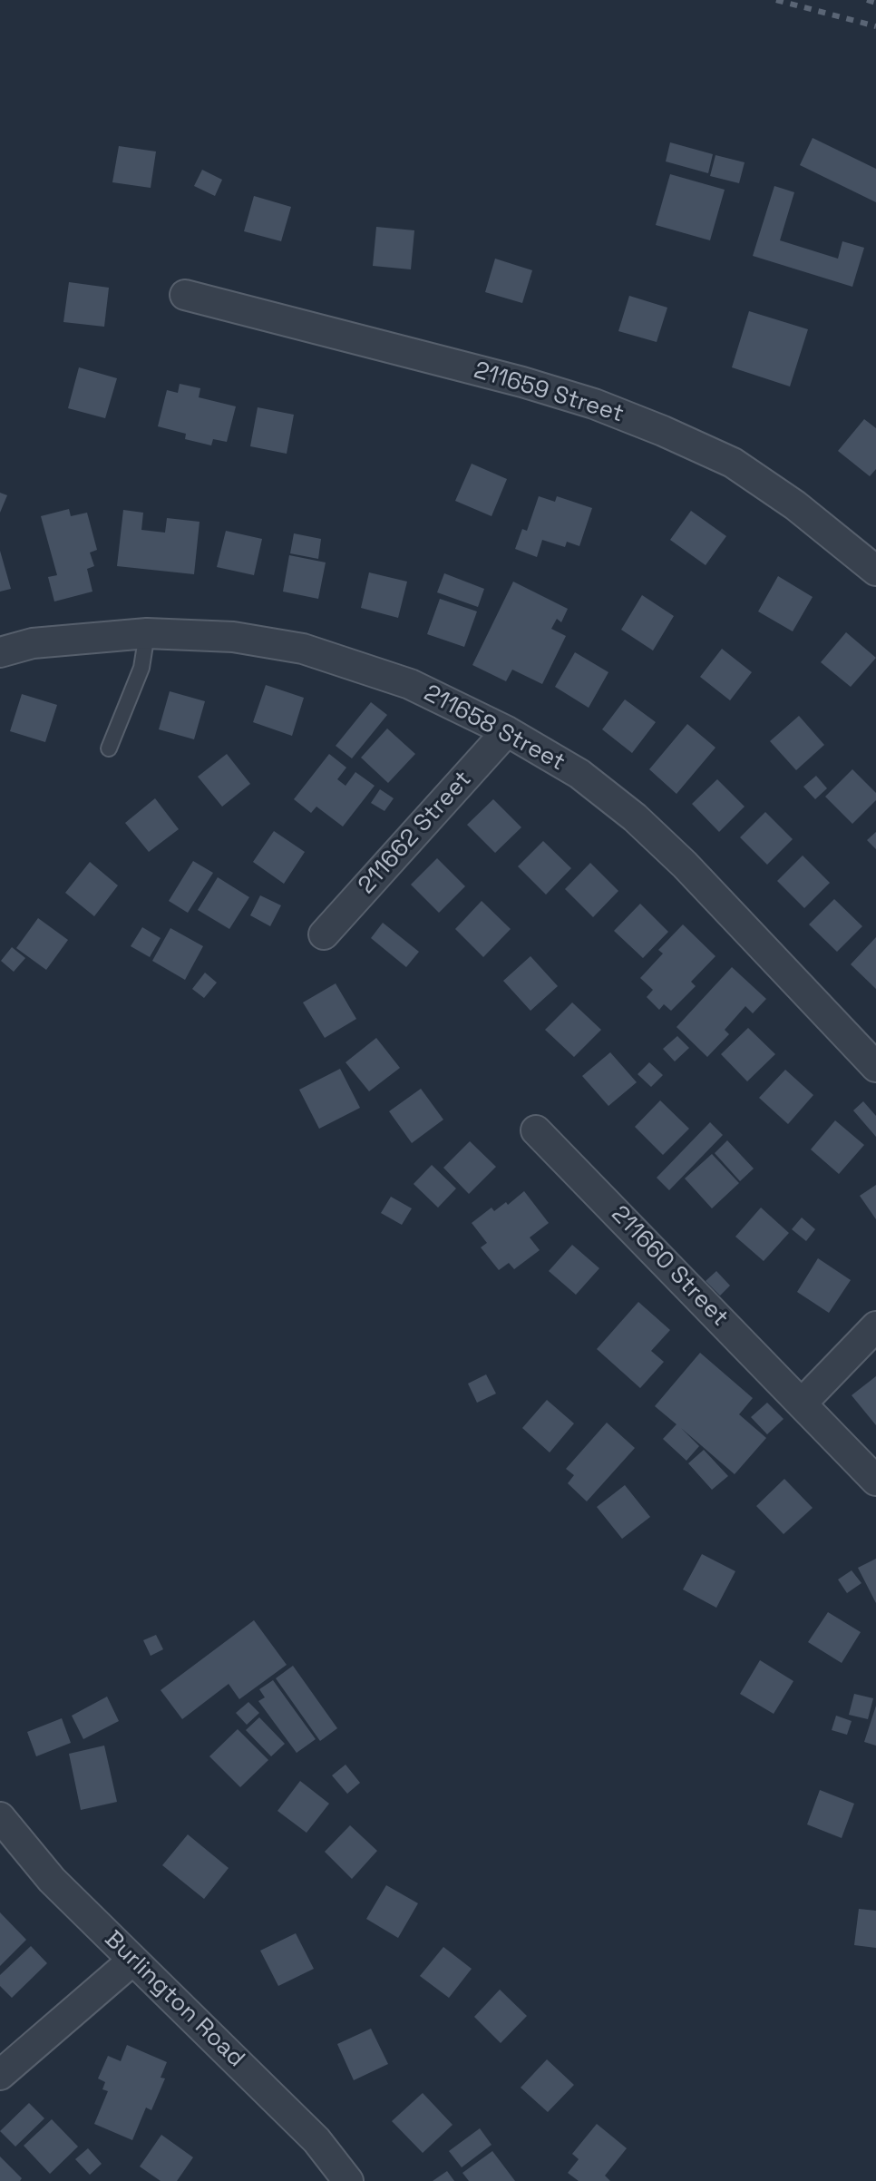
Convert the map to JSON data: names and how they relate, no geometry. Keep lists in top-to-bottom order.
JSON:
{
  "streets": {
    "street": [
      "211659 Street",
      "211658 Street",
      "211662 Street",
      "211660 Street",
      "Burlington Road"
    ]
  },
  "crossings": [
    ["211658 Street", "211662 Street"]
  ]
}
